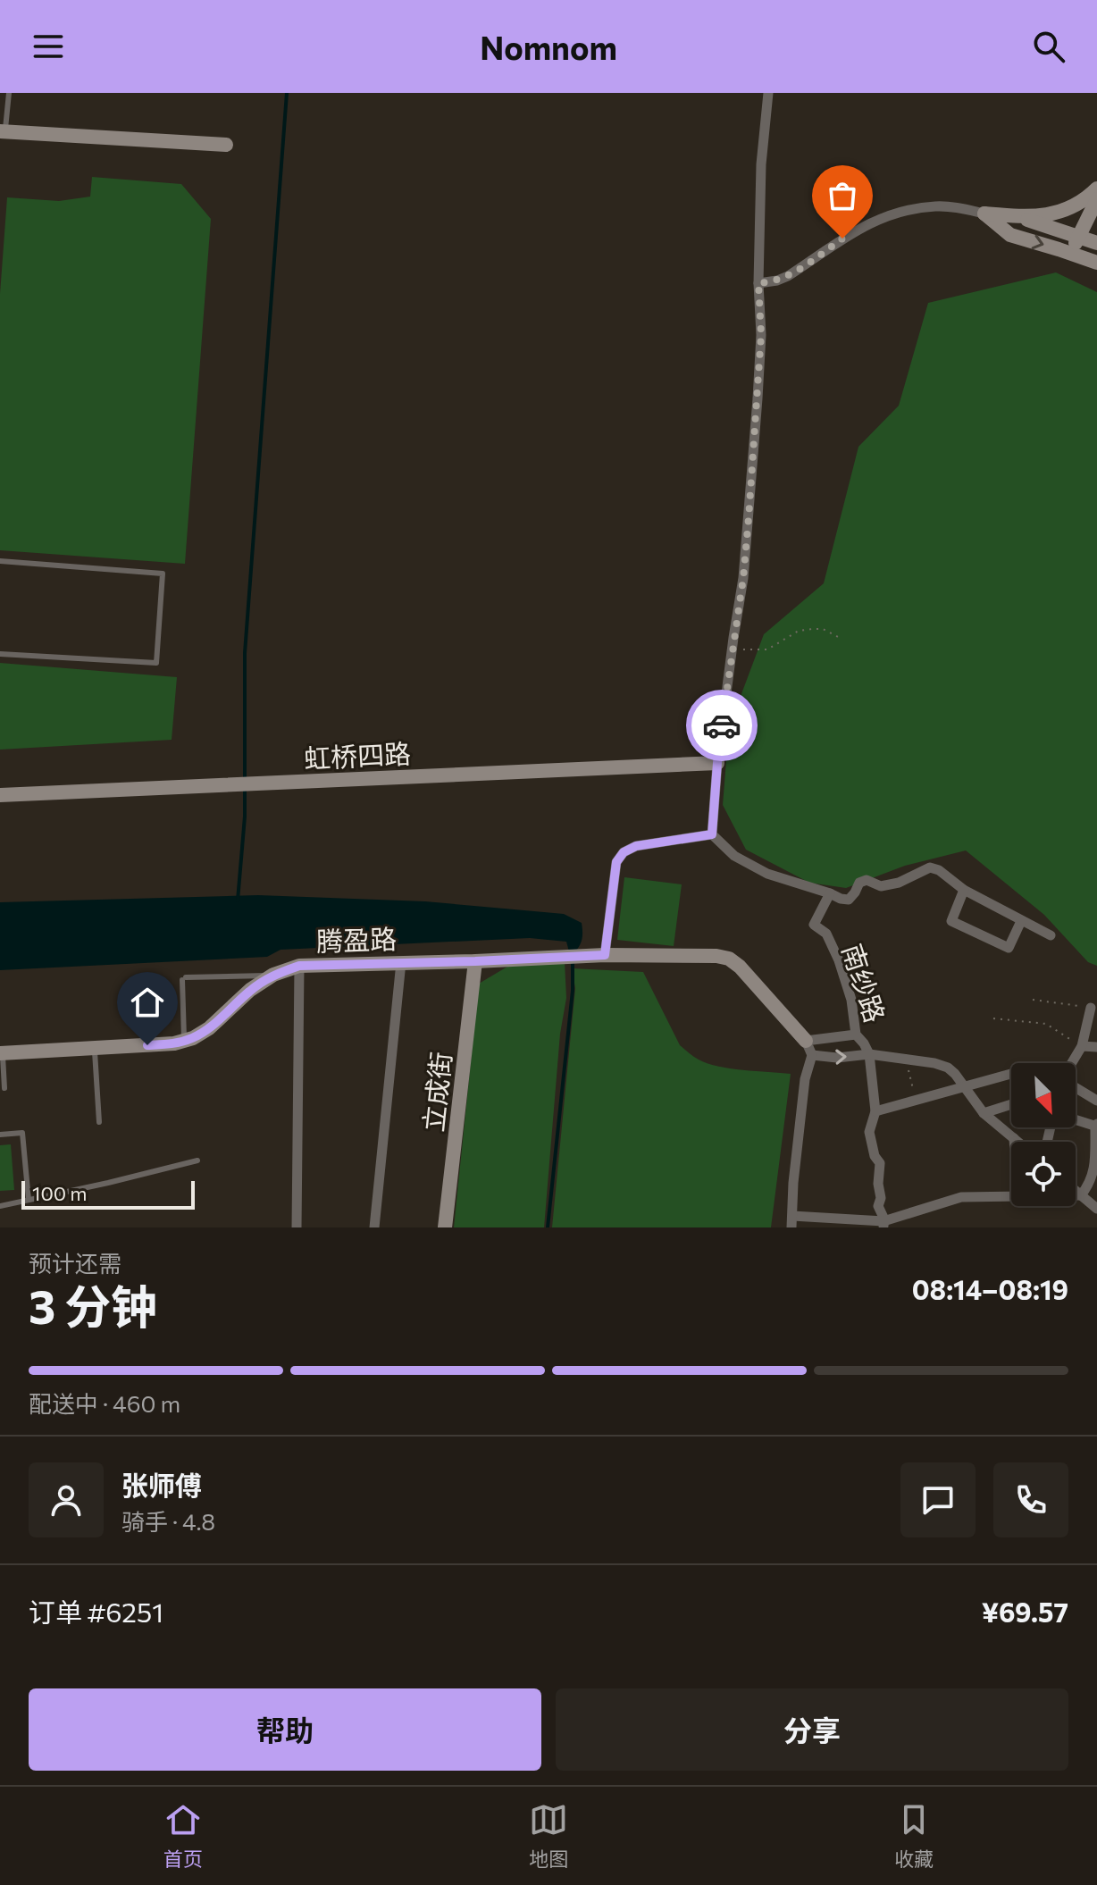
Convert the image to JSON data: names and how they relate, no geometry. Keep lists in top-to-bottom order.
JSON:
{
  "streets": {
    "street": [
      "虹桥四路",
      "腾盈路",
      "南纱路",
      "立成街"
    ]
  },
  "crossings": [
    ["腾盈路", "立成街"]
  ],
  "scale_bar": "100 m",
  "north": "bottom right",
  "page": {
    "header": "Nomnom",
    "scale": "100 m",
    "heading": ["3 分钟", "预计还需", "08:14–08:19"],
    "panel": [
      "张师傅",
      "骑手 · 4.8",
      "订单 #6251",
      "¥69.57"
    ],
    "bar": "配送中 · 460 m",
    "buttons": ["帮助", "分享"],
    "tabs": ["首页", "地图", "收藏"]
  }
}
